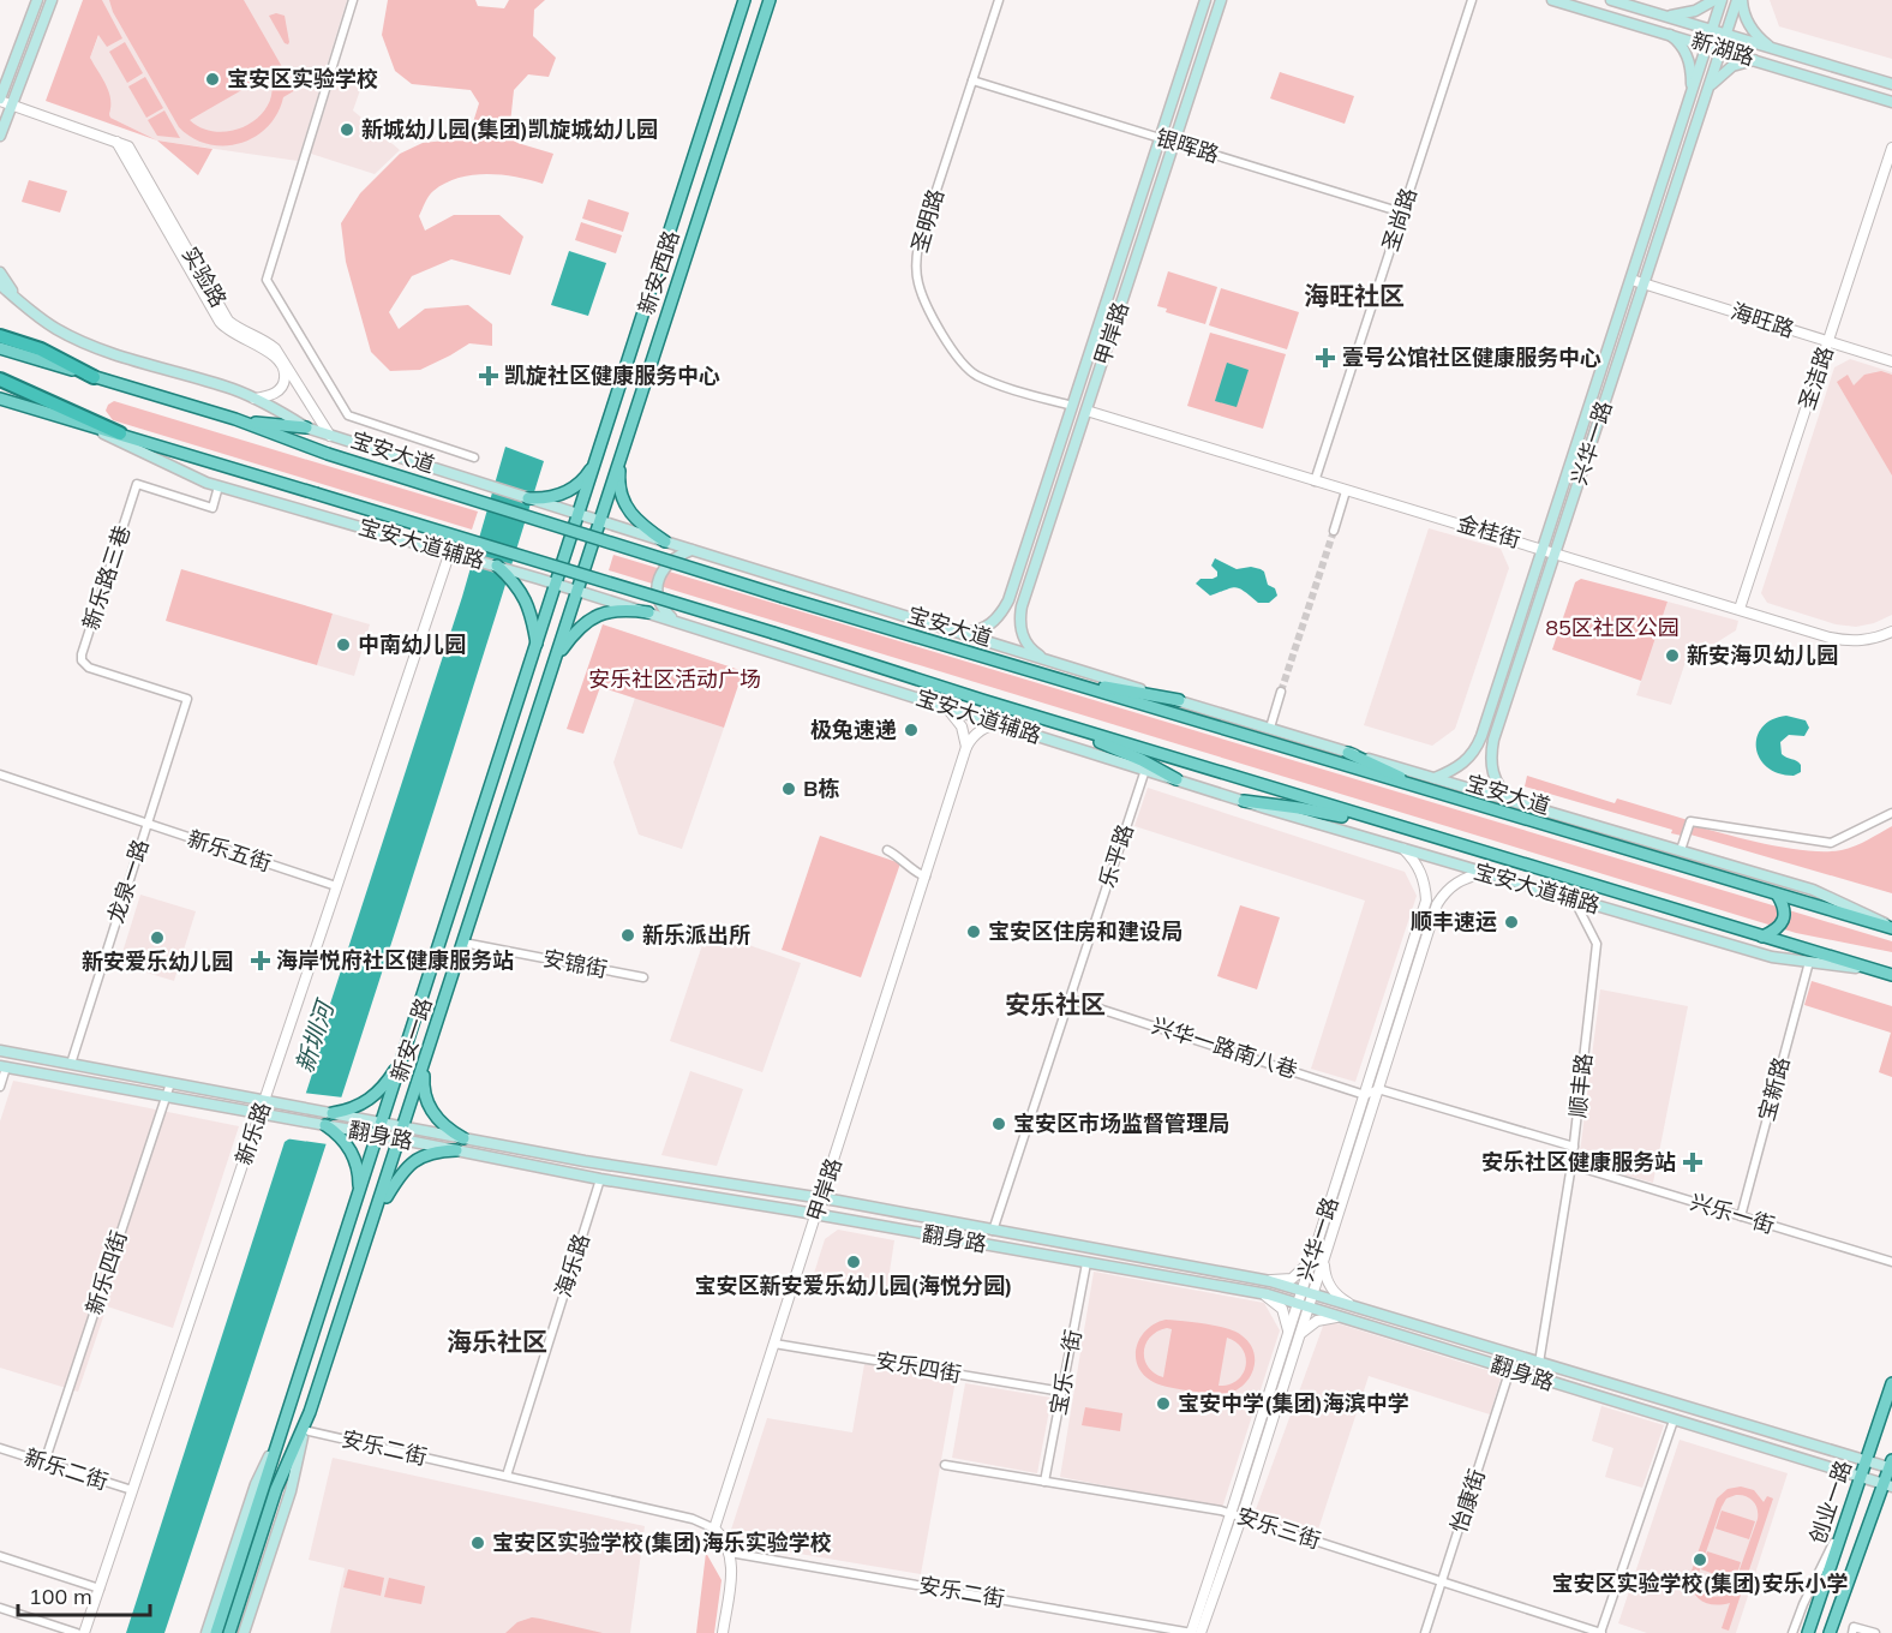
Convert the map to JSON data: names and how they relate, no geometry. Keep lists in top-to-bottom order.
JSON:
{
  "streets": {
    "main road": [
      "新湖路",
      "新安西路",
      "甲岸路",
      "兴华一路",
      "宝安大道",
      "宝安大道辅路",
      "新安一路",
      "翻身路",
      "创业一路"
    ],
    "street": [
      "银晖路",
      "圣尚路",
      "圣明路",
      "实验路",
      "海旺路",
      "圣洁路",
      "金桂街",
      "新乐路三巷",
      "新乐五街",
      "乐平路",
      "龙泉一路",
      "安锦街",
      "兴华一路南八巷",
      "顺丰路",
      "宝新路",
      "新乐路",
      "兴乐一街",
      "海乐路",
      "新乐四街",
      "安乐四街",
      "宝乐一街",
      "安乐二街",
      "新乐二街",
      "怡康街",
      "安乐三街"
    ]
  },
  "crossings": [
    ["新湖路", "兴华一路"],
    ["银晖路", "圣尚路"],
    ["银晖路", "圣明路"],
    ["银晖路", "甲岸路"],
    ["圣尚路", "金桂街"],
    ["圣明路", "甲岸路"],
    ["新安西路", "新安一路"],
    ["海旺路", "圣洁路"],
    ["海旺路", "兴华一路"],
    ["甲岸路", "金桂街"],
    ["甲岸路", "翻身路"],
    ["甲岸路", "安乐四街"],
    ["甲岸路", "安乐二街"],
    ["圣洁路", "金桂街"],
    ["兴华一路", "金桂街"],
    ["兴华一路", "宝安大道辅路"],
    ["兴华一路", "兴华一路南八巷"],
    ["兴华一路", "翻身路"],
    ["兴华一路", "安乐二街"],
    ["兴华一路", "安乐三街"],
    ["宝安大道辅路", "新乐路三巷"],
    ["宝安大道辅路", "乐平路"],
    ["宝安大道辅路", "新安一路"],
    ["宝安大道辅路", "顺丰路"],
    ["宝安大道辅路", "宝新路"],
    ["宝安大道辅路", "新乐路"],
    ["新乐路三巷", "龙泉一路"],
    ["新乐五街", "龙泉一路"],
    ["新乐五街", "新乐路"],
    ["乐平路", "兴华一路南八巷"],
    ["乐平路", "翻身路"],
    ["龙泉一路", "翻身路"],
    ["安锦街", "新安一路"],
    ["新安一路", "翻身路"],
    ["新安一路", "安乐二街"],
    ["顺丰路", "翻身路"],
    ["顺丰路", "兴乐一街"],
    ["宝新路", "兴乐一街"],
    ["新乐路", "翻身路"],
    ["新乐路", "新乐二街"],
    ["翻身路", "海乐路"],
    ["翻身路", "新乐四街"],
    ["翻身路", "宝乐一街"],
    ["翻身路", "怡康街"],
    ["翻身路", "创业一路"],
    ["海乐路", "安乐二街"],
    ["新乐四街", "新乐二街"],
    ["安乐四街", "宝乐一街"],
    ["宝乐一街", "安乐三街"],
    ["怡康街", "安乐三街"]
  ],
  "districts": ["海旺社区", "安乐社区", "海乐社区"],
  "water": ["新圳河"],
  "parks": ["85区社区公园", "安乐社区活动广场"],
  "places": {
    "other": [
      "宝安区实验学校",
      "新城幼儿园(集团)凯旋城幼儿园",
      "中南幼儿园",
      "新安海贝幼儿园",
      "极兔速递",
      "B栋",
      "顺丰速运",
      "宝安区住房和建设局",
      "新乐派出所",
      "新安爱乐幼儿园",
      "宝安区市场监督管理局",
      "宝安区新安爱乐幼儿园(海悦分园)",
      "宝安中学(集团)海滨中学",
      "宝安区实验学校(集团)海乐实验学校",
      "宝安区实验学校(集团)安乐小学"
    ],
    "health": [
      "壹号公馆社区健康服务中心",
      "凯旋社区健康服务中心",
      "海岸悦府社区健康服务站",
      "安乐社区健康服务站"
    ]
  },
  "scale_bar": "100 m"
}
